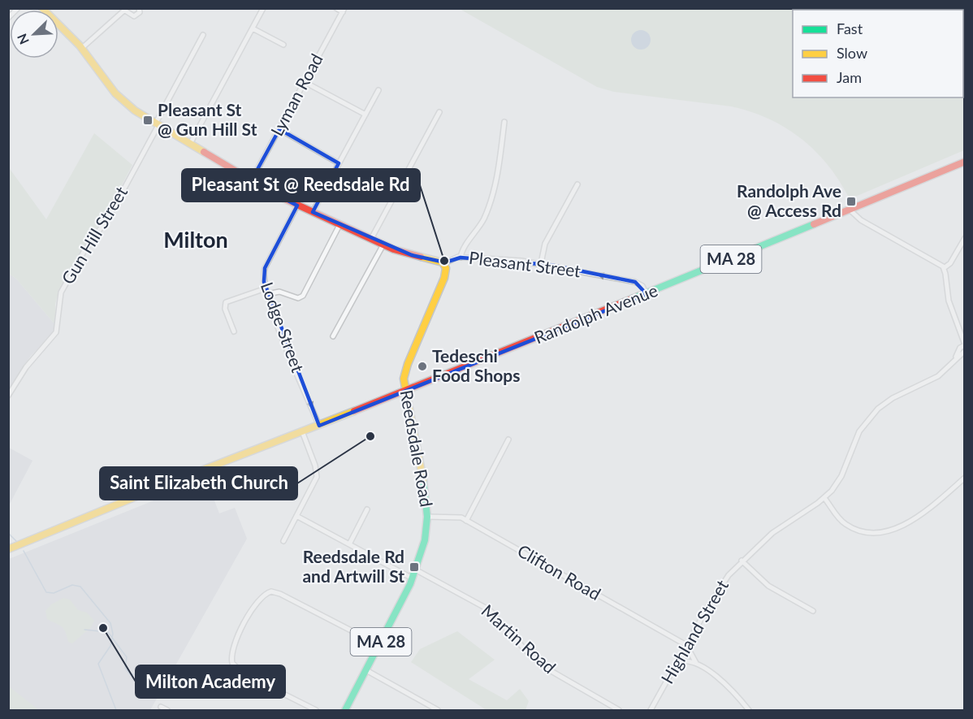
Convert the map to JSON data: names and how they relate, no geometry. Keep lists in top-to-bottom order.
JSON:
{
  "streets": {
    "main road": [
      "MA 28",
      "Pleasant Street",
      "Randolph Avenue",
      "Reedsdale Road"
    ],
    "street": [
      "Lyman Road",
      "Gun Hill Street",
      "Lodge Street",
      "Clifton Road",
      "Highland Street",
      "Martin Road"
    ]
  },
  "crossings": [
    ["Lyman Road", "Pleasant Street"],
    ["Gun Hill Street", "Pleasant Street"],
    ["Pleasant Street", "Randolph Avenue"],
    ["Pleasant Street", "Lodge Street"],
    ["Pleasant Street", "Reedsdale Road"],
    ["Randolph Avenue", "Lodge Street"],
    ["Randolph Avenue", "Reedsdale Road"],
    ["Reedsdale Road", "Clifton Road"],
    ["Reedsdale Road", "Martin Road"],
    ["Clifton Road", "Highland Street"]
  ],
  "one_way": ["Lodge Street"],
  "districts": ["Milton"],
  "places": {
    "transit": ["Pleasant St @ Gun Hill St", "Randolph Ave @ Access Rd", "Reedsdale Rd and Artwill St"],
    "other": [
      "Pleasant St @ Reedsdale Rd",
      "Tedeschi Food Shops",
      "Saint Elizabeth Church",
      "Milton Academy"
    ]
  },
  "legend": ["Fast", "Slow", "Jam"],
  "north": "bottom left"
}
